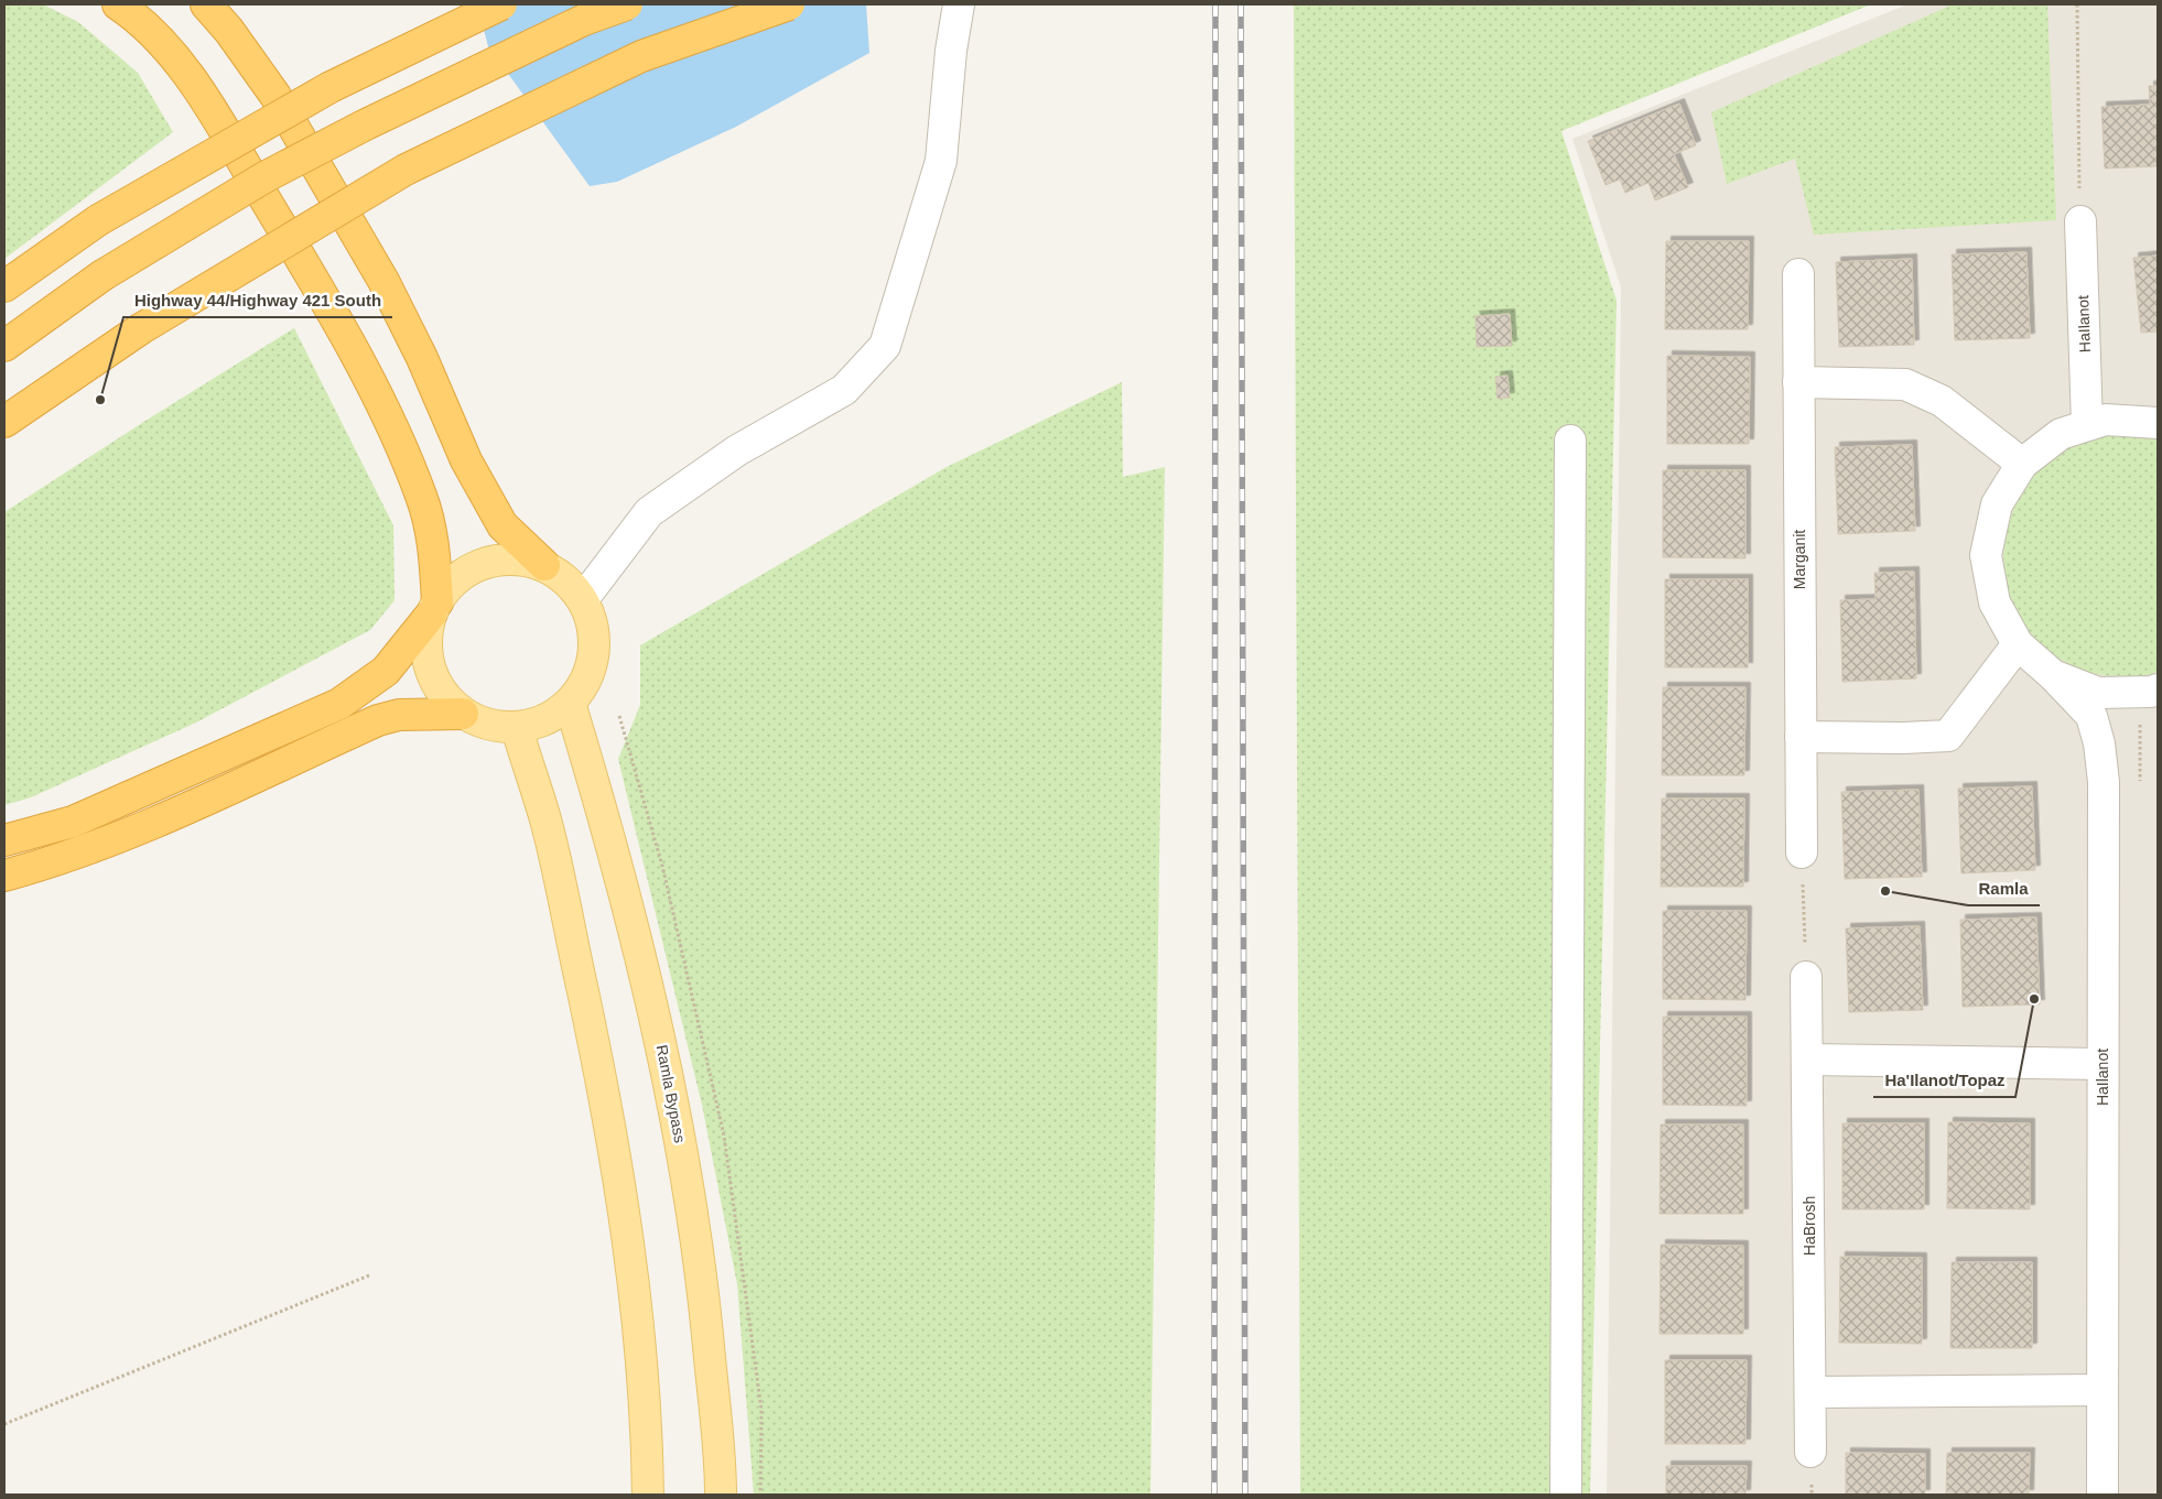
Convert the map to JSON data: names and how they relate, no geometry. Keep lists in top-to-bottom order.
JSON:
{
  "streets": {
    "main road": ["Ramla Bypass"],
    "street": ["HaIlanot", "Marganit", "HaBrosh"]
  },
  "places": ["Highway 44/Highway 421 South", "Ramla", "Ha'Ilanot/Topaz"]
}
